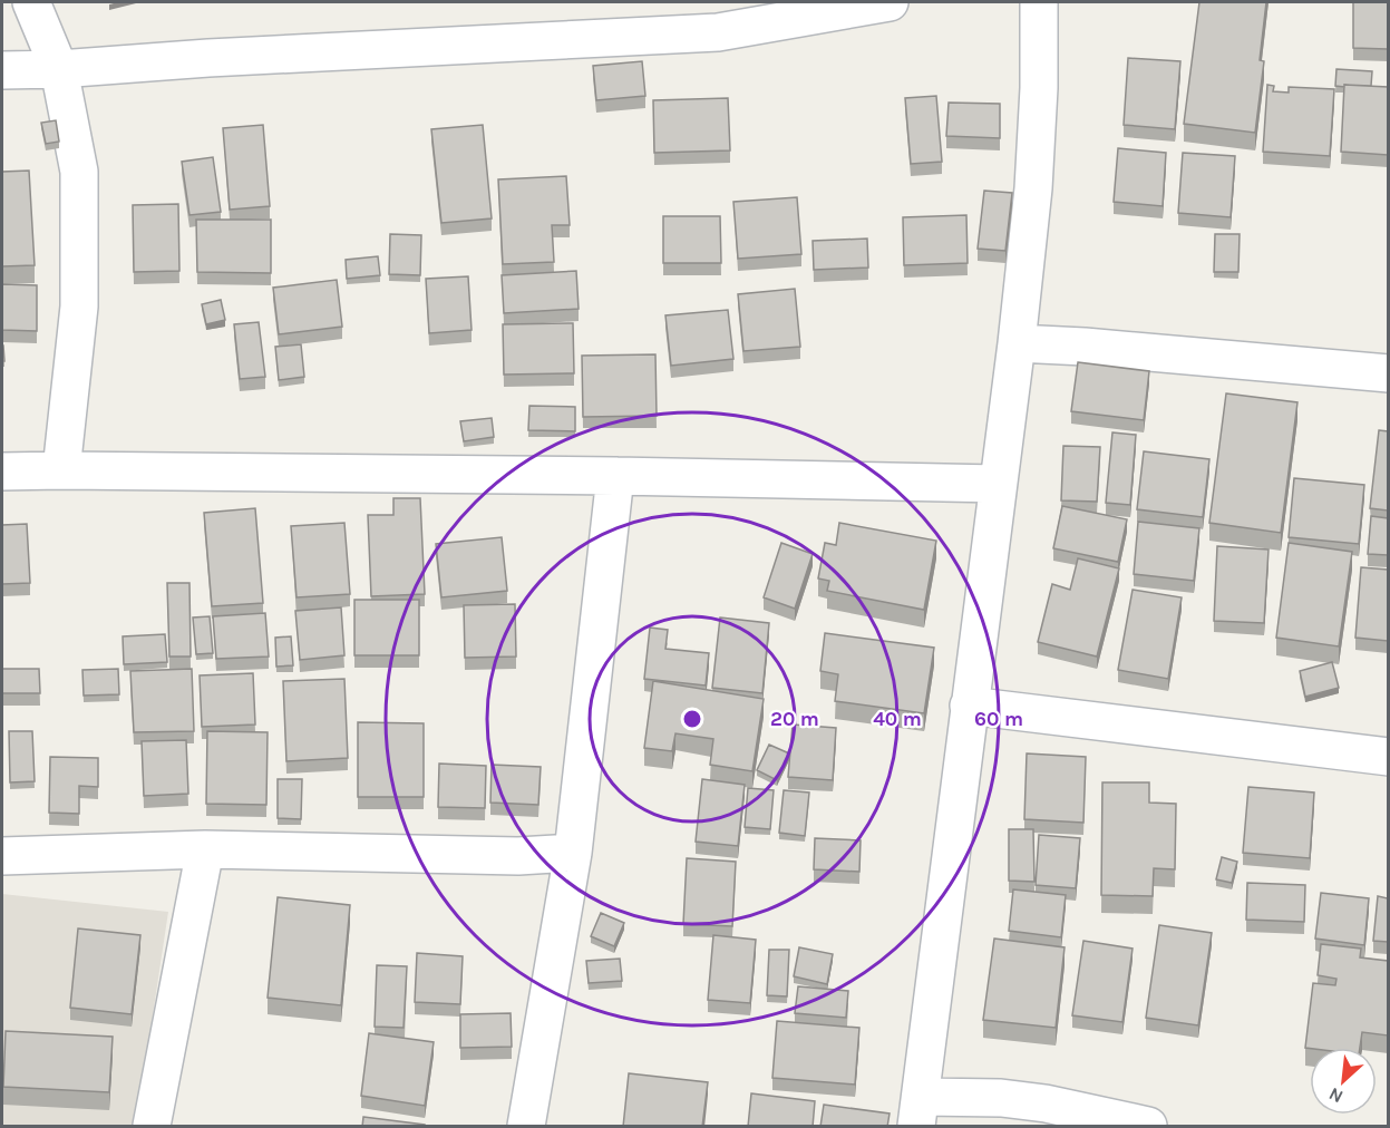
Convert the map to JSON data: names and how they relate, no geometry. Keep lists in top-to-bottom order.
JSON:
{
  "north": "bottom left",
  "rings": ["20 m", "40 m", "60 m"]
}
